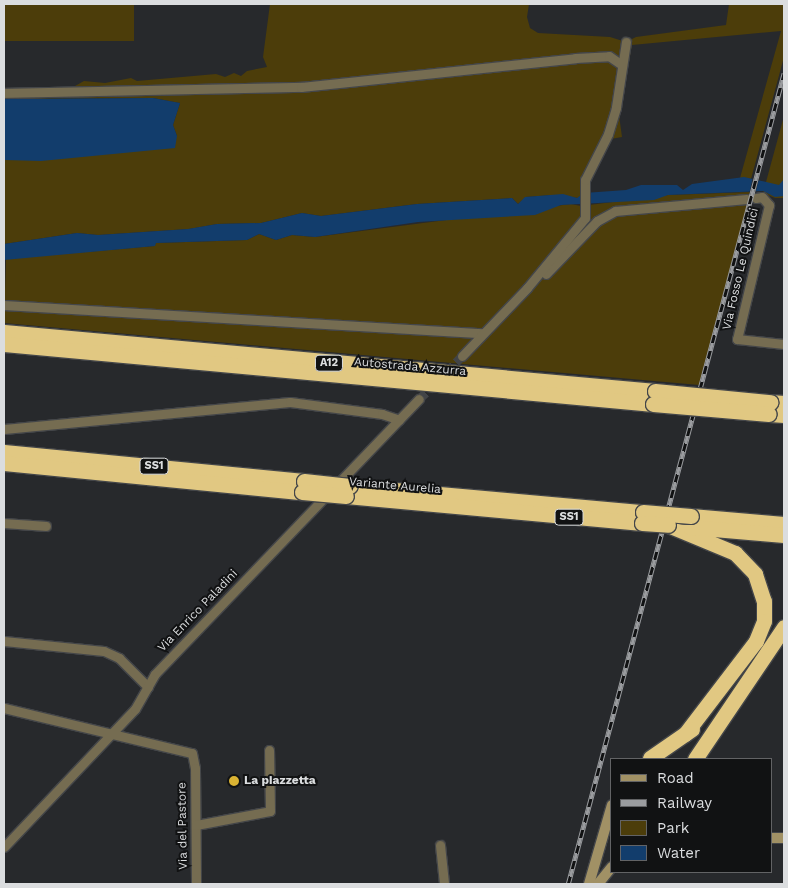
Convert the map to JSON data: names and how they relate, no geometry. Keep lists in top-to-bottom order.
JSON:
{
  "streets": {
    "highway": [
      "A12",
      "Autostrada Azzurra",
      "SS1",
      "Variante Aurelia"
    ],
    "street": ["Via Fosso Le Quindici", "Via Enrico Paladini", "Via del Pastore"]
  },
  "crossings": [
    ["Via Enrico Paladini", "Via del Pastore"]
  ],
  "places": ["La piazzetta"],
  "legend": [
    "Road",
    "Railway",
    "Park",
    "Water"
  ]
}
